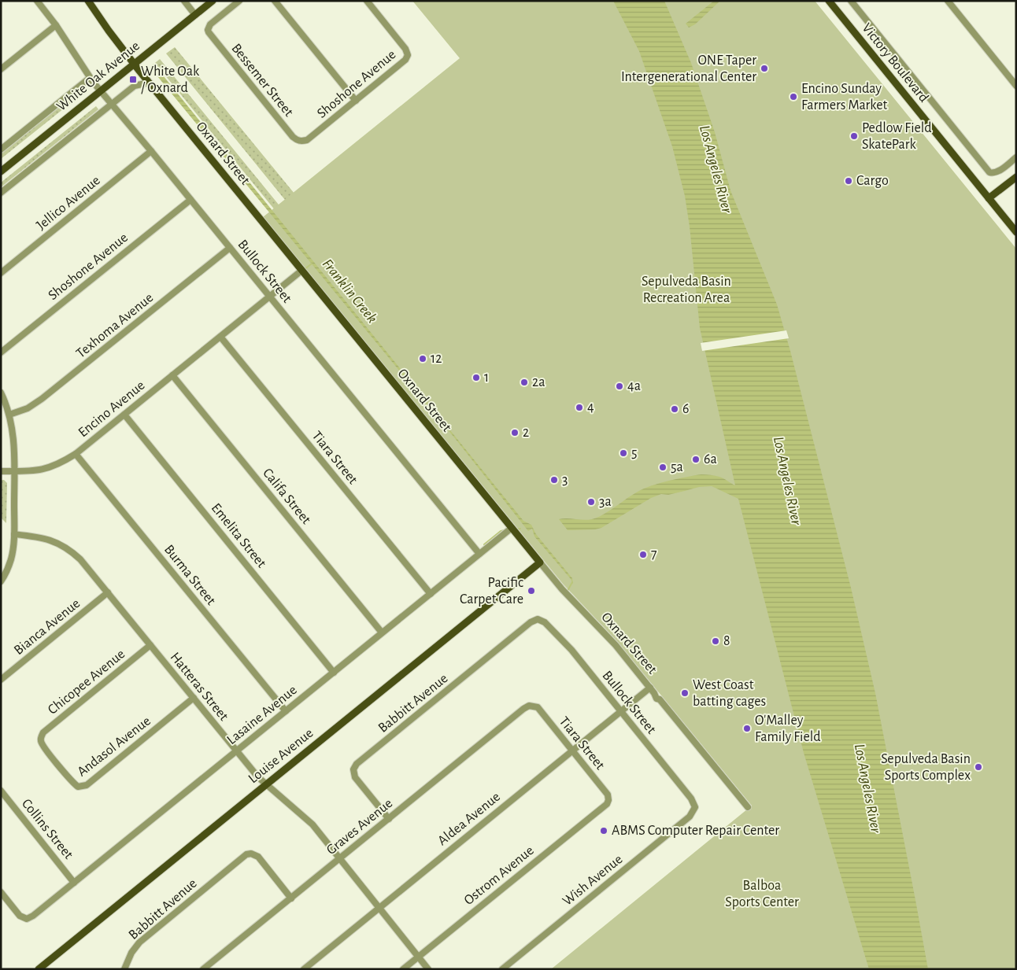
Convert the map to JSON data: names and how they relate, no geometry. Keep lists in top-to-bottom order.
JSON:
{
  "streets": {
    "main road": [
      "Victory Boulevard",
      "White Oak Avenue",
      "Oxnard Street",
      "Louise Avenue"
    ],
    "street": [
      "Bessemer Street",
      "Shoshone Avenue",
      "Jellico Avenue",
      "Bullock Street",
      "Texhoma Avenue",
      "Encino Avenue",
      "Tiara Street",
      "Califa Street",
      "Emelita Street",
      "Burma Street",
      "Bianca Avenue",
      "Chicopee Avenue",
      "Hatteras Street",
      "Babbitt Avenue",
      "Lasaine Avenue",
      "Andasol Avenue",
      "Aldea Avenue",
      "Graves Avenue",
      "Collins Street",
      "Ostrom Avenue",
      "Wish Avenue"
    ]
  },
  "crossings": [
    ["White Oak Avenue", "Oxnard Street"],
    ["White Oak Avenue", "Bullock Street"],
    ["Bessemer Street", "Shoshone Avenue"],
    ["Shoshone Avenue", "Bullock Street"],
    ["Oxnard Street", "Encino Avenue"],
    ["Oxnard Street", "Lasaine Avenue"],
    ["Oxnard Street", "Louise Avenue"],
    ["Oxnard Street", "Aldea Avenue"],
    ["Jellico Avenue", "Bullock Street"],
    ["Bullock Street", "Texhoma Avenue"],
    ["Bullock Street", "Encino Avenue"],
    ["Bullock Street", "Babbitt Avenue"],
    ["Bullock Street", "Lasaine Avenue"],
    ["Bullock Street", "Aldea Avenue"],
    ["Bullock Street", "Wish Avenue"],
    ["Encino Avenue", "Tiara Street"],
    ["Encino Avenue", "Califa Street"],
    ["Encino Avenue", "Emelita Street"],
    ["Encino Avenue", "Burma Street"],
    ["Tiara Street", "Lasaine Avenue"],
    ["Tiara Street", "Aldea Avenue"],
    ["Tiara Street", "Graves Avenue"],
    ["Tiara Street", "Ostrom Avenue"],
    ["Califa Street", "Lasaine Avenue"],
    ["Emelita Street", "Lasaine Avenue"],
    ["Burma Street", "Lasaine Avenue"],
    ["Bianca Avenue", "Hatteras Street"],
    ["Chicopee Avenue", "Hatteras Street"],
    ["Chicopee Avenue", "Andasol Avenue"],
    ["Hatteras Street", "Lasaine Avenue"],
    ["Hatteras Street", "Andasol Avenue"],
    ["Hatteras Street", "Louise Avenue"],
    ["Hatteras Street", "Aldea Avenue"],
    ["Hatteras Street", "Graves Avenue"],
    ["Hatteras Street", "Ostrom Avenue"],
    ["Babbitt Avenue", "Graves Avenue"],
    ["Lasaine Avenue", "Collins Street"]
  ],
  "water": ["Los Angeles River", "Franklin Creek"],
  "parks": ["Sepulveda Basin Recreation Area", "Balboa Sports Center"],
  "places": {
    "other": [
      "ONE Taper Intergenerational Center",
      "Encino Sunday Farmers Market",
      "Pedlow Field SkatePark",
      "Cargo",
      "12",
      "1",
      "2a",
      "4a",
      "4",
      "6",
      "2",
      "5",
      "6a",
      "5a",
      "3",
      "3a",
      "7",
      "Pacific Carpet Care",
      "8",
      "West Coast batting cages",
      "O'Malley Family Field",
      "Sepulveda Basin Sports Complex",
      "ABMS Computer Repair Center"
    ],
    "transit": ["White Oak / Oxnard"]
  }
}
